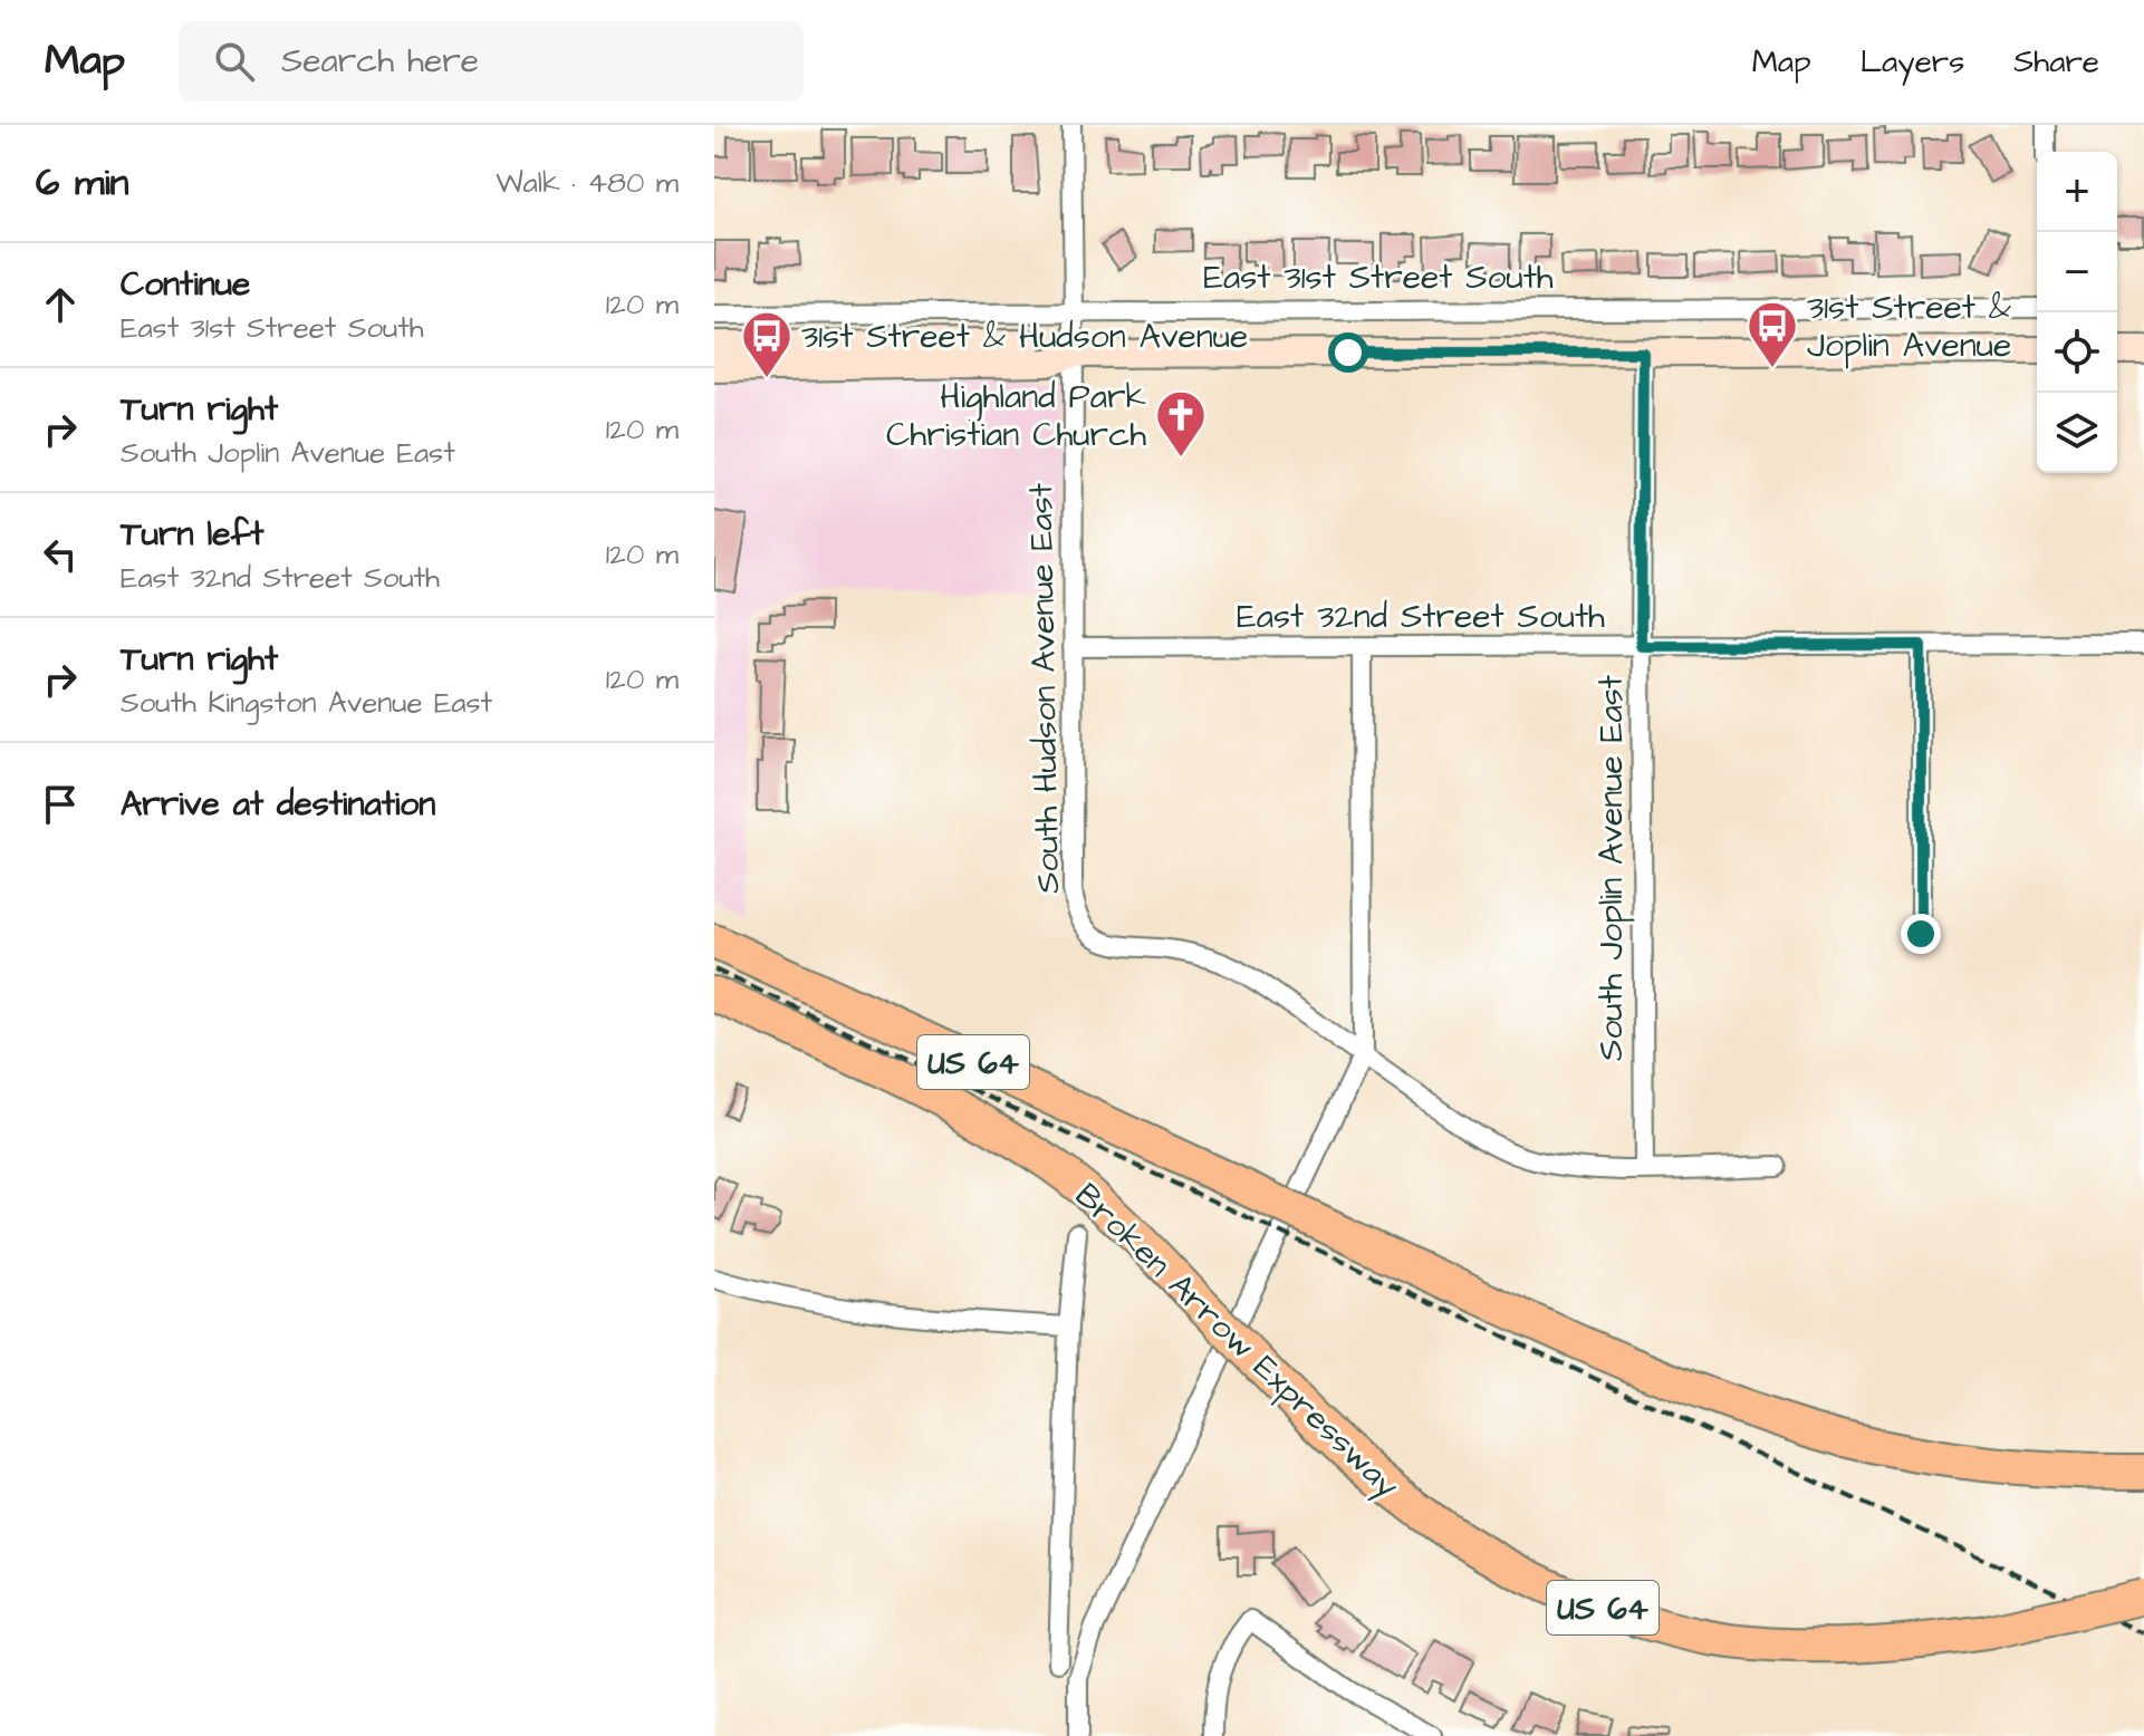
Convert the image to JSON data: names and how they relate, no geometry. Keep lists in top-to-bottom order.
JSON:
{
  "streets": {
    "highway": ["US 64", "Broken Arrow Expressway"],
    "street": [
      "East 31st Street South",
      "East 32nd Street South",
      "South Hudson Avenue East",
      "South Joplin Avenue East"
    ]
  },
  "crossings": [
    ["East 31st Street South", "South Hudson Avenue East"],
    ["East 32nd Street South", "South Hudson Avenue East"],
    ["East 32nd Street South", "South Joplin Avenue East"]
  ],
  "places": {
    "bus stop": ["31st Street & Joplin Avenue", "31st Street & Hudson Avenue"],
    "church": ["Highland Park Christian Church"]
  },
  "page": {
    "header": "Map",
    "search": "Search here",
    "nav": ["Map", "Layers", "Share"],
    "heading": ["6 min", "Walk · 480 m"],
    "map_buttons": ["+", "−"],
    "list": [
      ["Continue", "East 31st Street South", "120 m"],
      ["Turn right", "South Joplin Avenue East", "120 m"],
      ["Turn left", "East 32nd Street South", "120 m"],
      ["Turn right", "South Kingston Avenue East", "120 m"],
      "Arrive at destination"
    ]
  }
}
